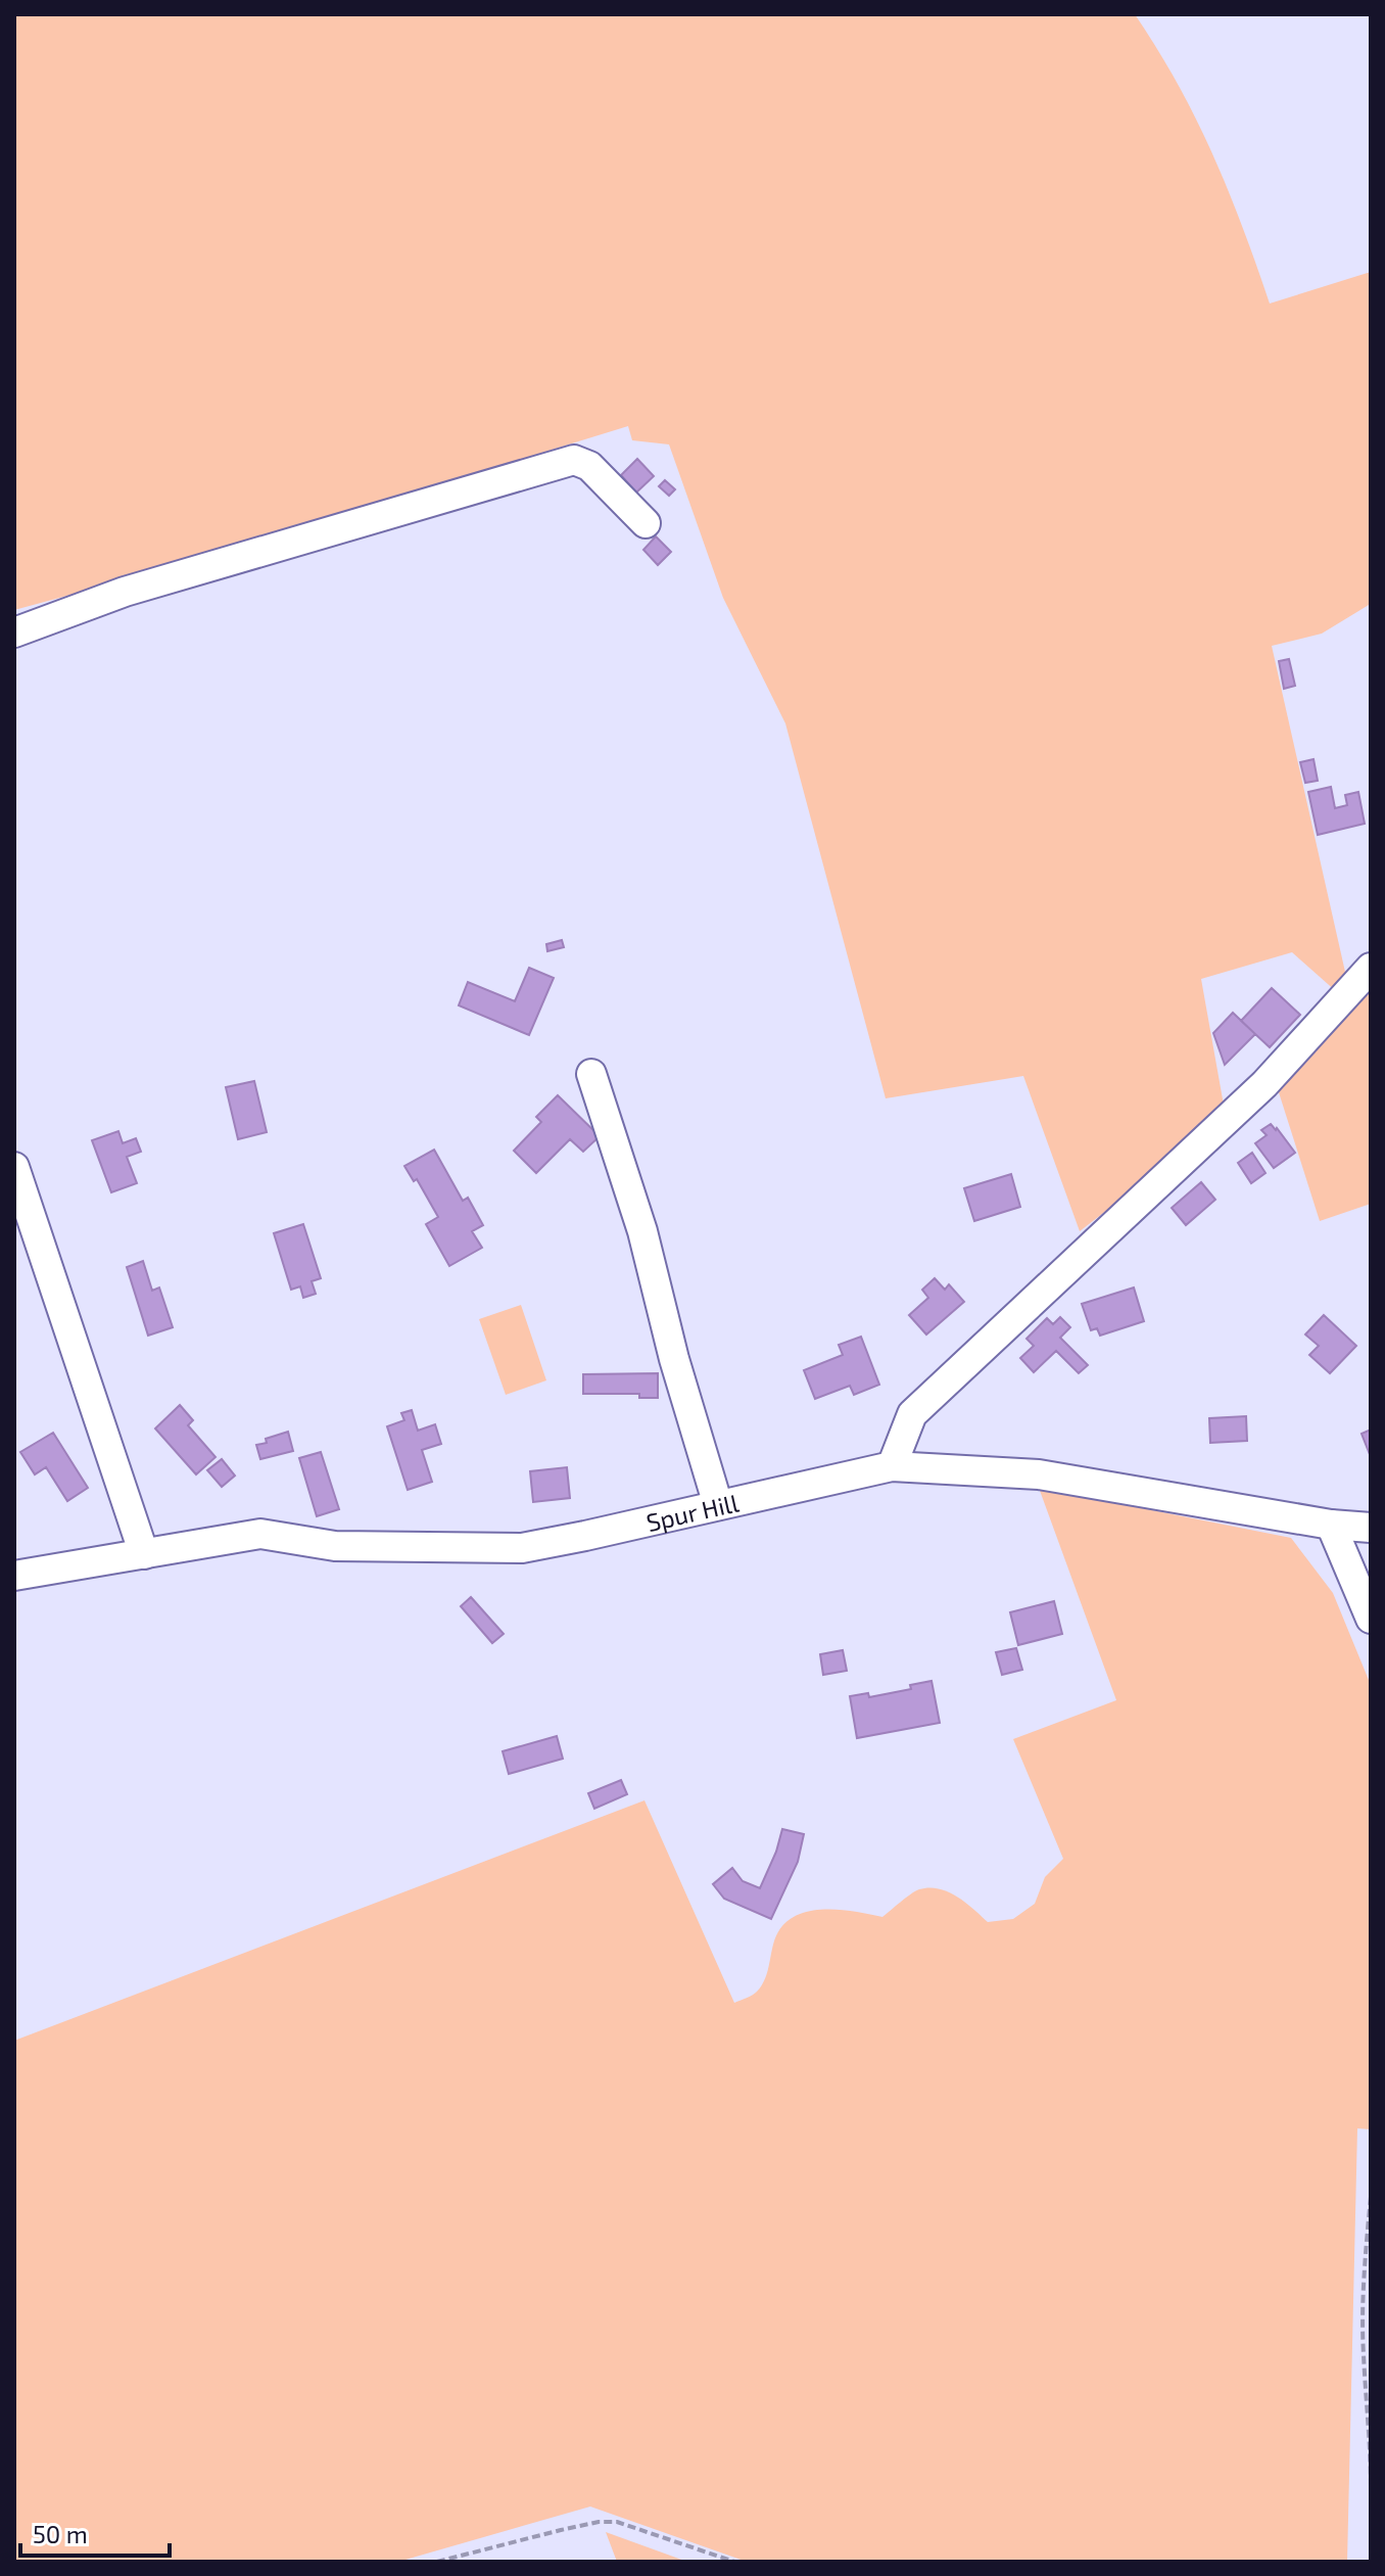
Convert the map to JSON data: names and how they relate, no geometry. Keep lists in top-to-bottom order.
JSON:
{
  "streets": {
    "street": ["Spur Hill"]
  },
  "scale_bar": "50 m"
}
